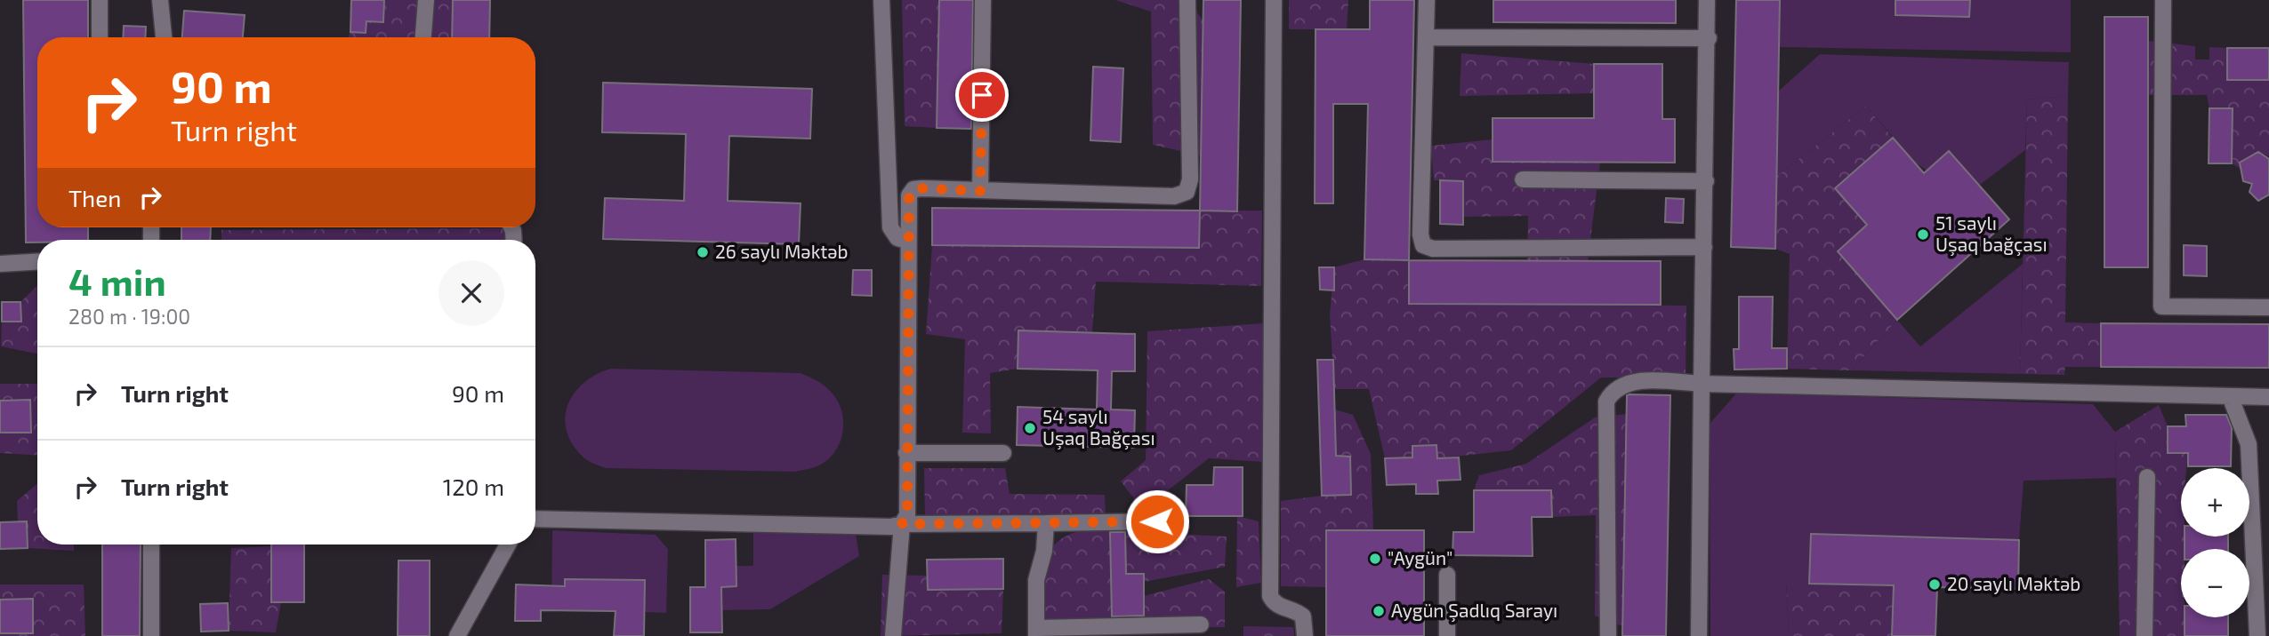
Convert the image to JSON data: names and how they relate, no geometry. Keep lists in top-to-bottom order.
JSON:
{
  "places": [
    "51 saylı Uşaq bağçası",
    "26 saylı Məktəb",
    "54 saylı Uşaq Bağçası",
    "\"Aygün\"",
    "20 saylı Məktəb",
    "Aygün Şadlıq Sarayı"
  ],
  "page": {
    "turn": ["90 m", "Turn right"],
    "then": "Then",
    "heading": ["4 min", "280 m · 19:00"],
    "list": [
      {
        "name": "Turn right",
        "value": "90 m"
      },
      {
        "name": "Turn right",
        "value": "120 m"
      }
    ],
    "map_buttons": ["+", "−"]
  }
}
